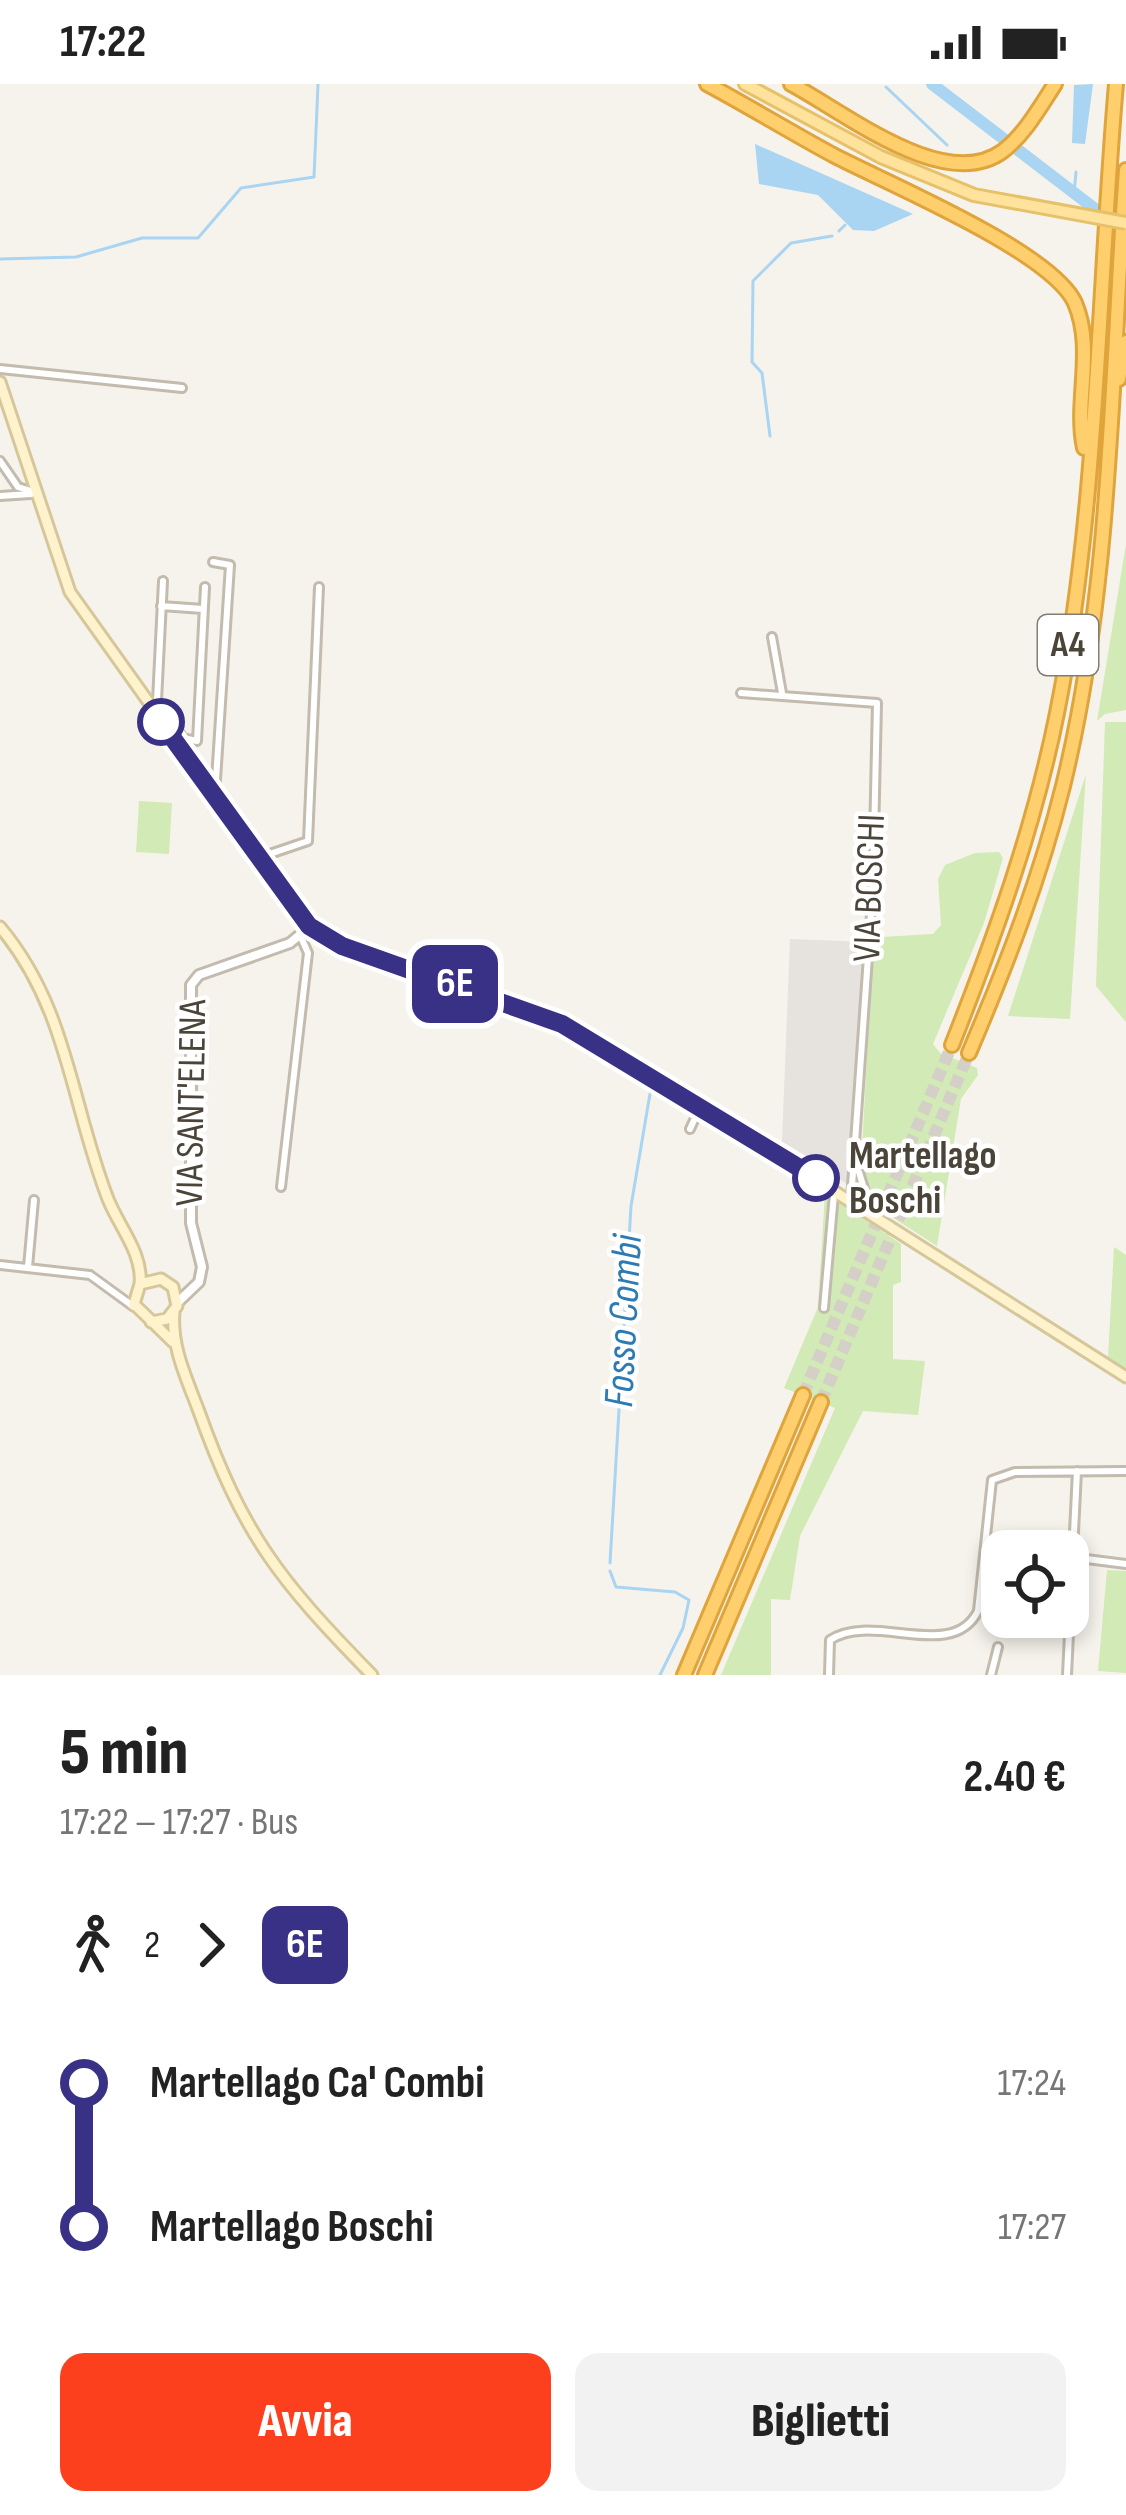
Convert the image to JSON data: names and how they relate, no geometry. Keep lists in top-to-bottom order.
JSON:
{
  "streets": {
    "highway": ["A4"],
    "street": ["VIA BOSCHI", "VIA SANT'ELENA"]
  },
  "water": ["Fosso Combi"],
  "places": ["Martellago Boschi"],
  "lines": ["bus line 6E"],
  "page": {
    "status": "17:22",
    "on_map": "6E",
    "heading": ["5 min", "17:22 – 17:27 · Bus", "2.40 €"],
    "legs": ["2", "6E"],
    "list": [
      {
        "name": "Martellago Ca' Combi",
        "value": "17:24"
      },
      {
        "name": "Martellago Boschi",
        "value": "17:27"
      }
    ],
    "buttons": ["Avvia", "Biglietti"]
  }
}
